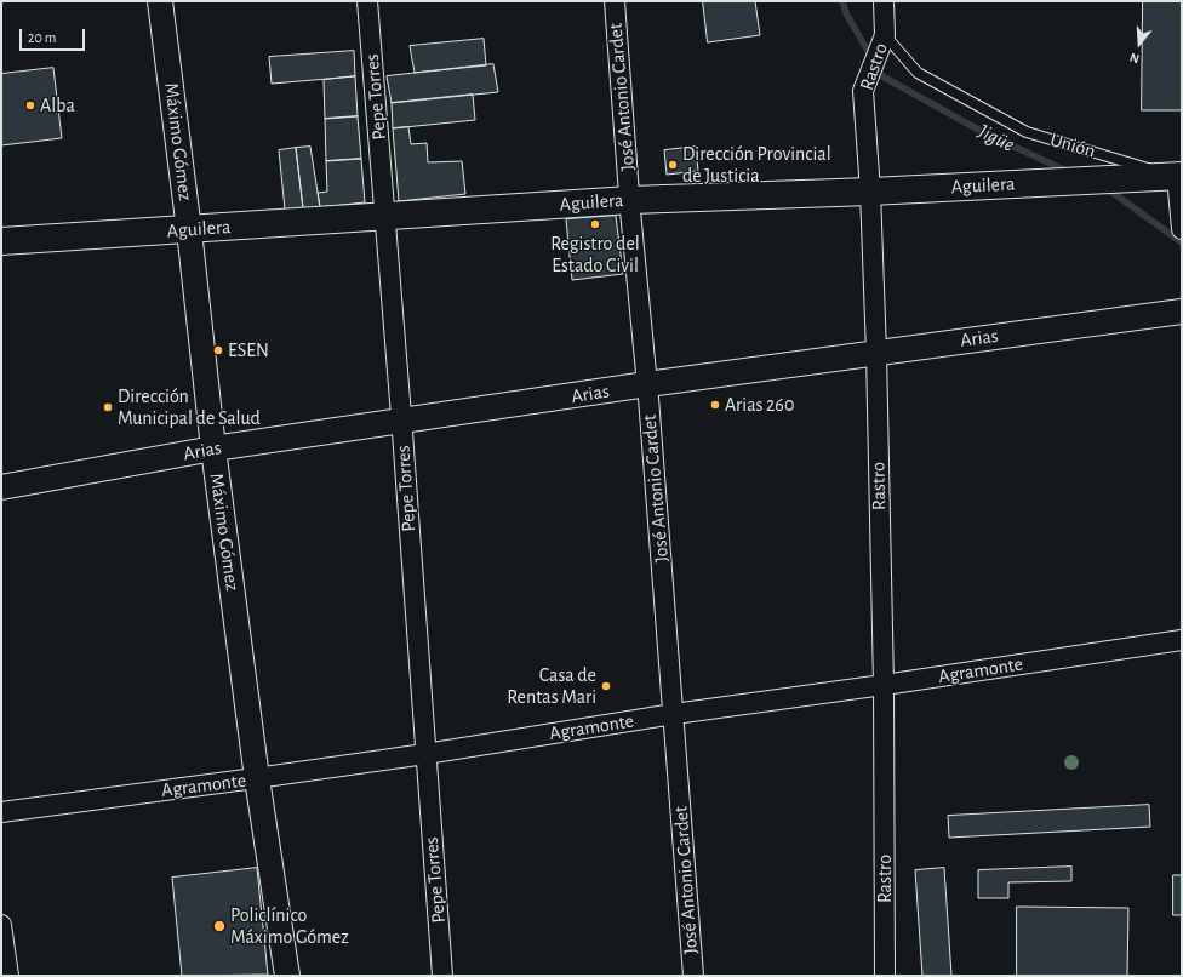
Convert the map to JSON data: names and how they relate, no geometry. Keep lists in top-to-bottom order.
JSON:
{
  "streets": {
    "main road": ["Aguilera"],
    "street": [
      "Rastro",
      "Pepe Torres",
      "José Antonio Cardet",
      "Máximo Gómez",
      "Arias",
      "Agramonte"
    ],
    "lane": ["Unión"]
  },
  "crossings": [
    ["Rastro", "Unión"],
    ["Rastro", "Aguilera"],
    ["Rastro", "Arias"],
    ["Rastro", "Agramonte"],
    ["Pepe Torres", "Aguilera"],
    ["Pepe Torres", "Arias"],
    ["Pepe Torres", "Agramonte"],
    ["José Antonio Cardet", "Aguilera"],
    ["José Antonio Cardet", "Arias"],
    ["José Antonio Cardet", "Agramonte"],
    ["Máximo Gómez", "Aguilera"],
    ["Máximo Gómez", "Arias"],
    ["Máximo Gómez", "Agramonte"],
    ["Unión", "Aguilera"]
  ],
  "water": ["Jigüe"],
  "places": [
    "Alba",
    "Dirección Provincial de Justicia",
    "Registro del Estado Civil",
    "ESEN",
    "Arias 260",
    "Dirección Municipal de Salud",
    "Casa de Rentas Mari",
    "Policlínico Máximo Gómez"
  ],
  "scale_bar": "20 m",
  "north": "bottom"
}
